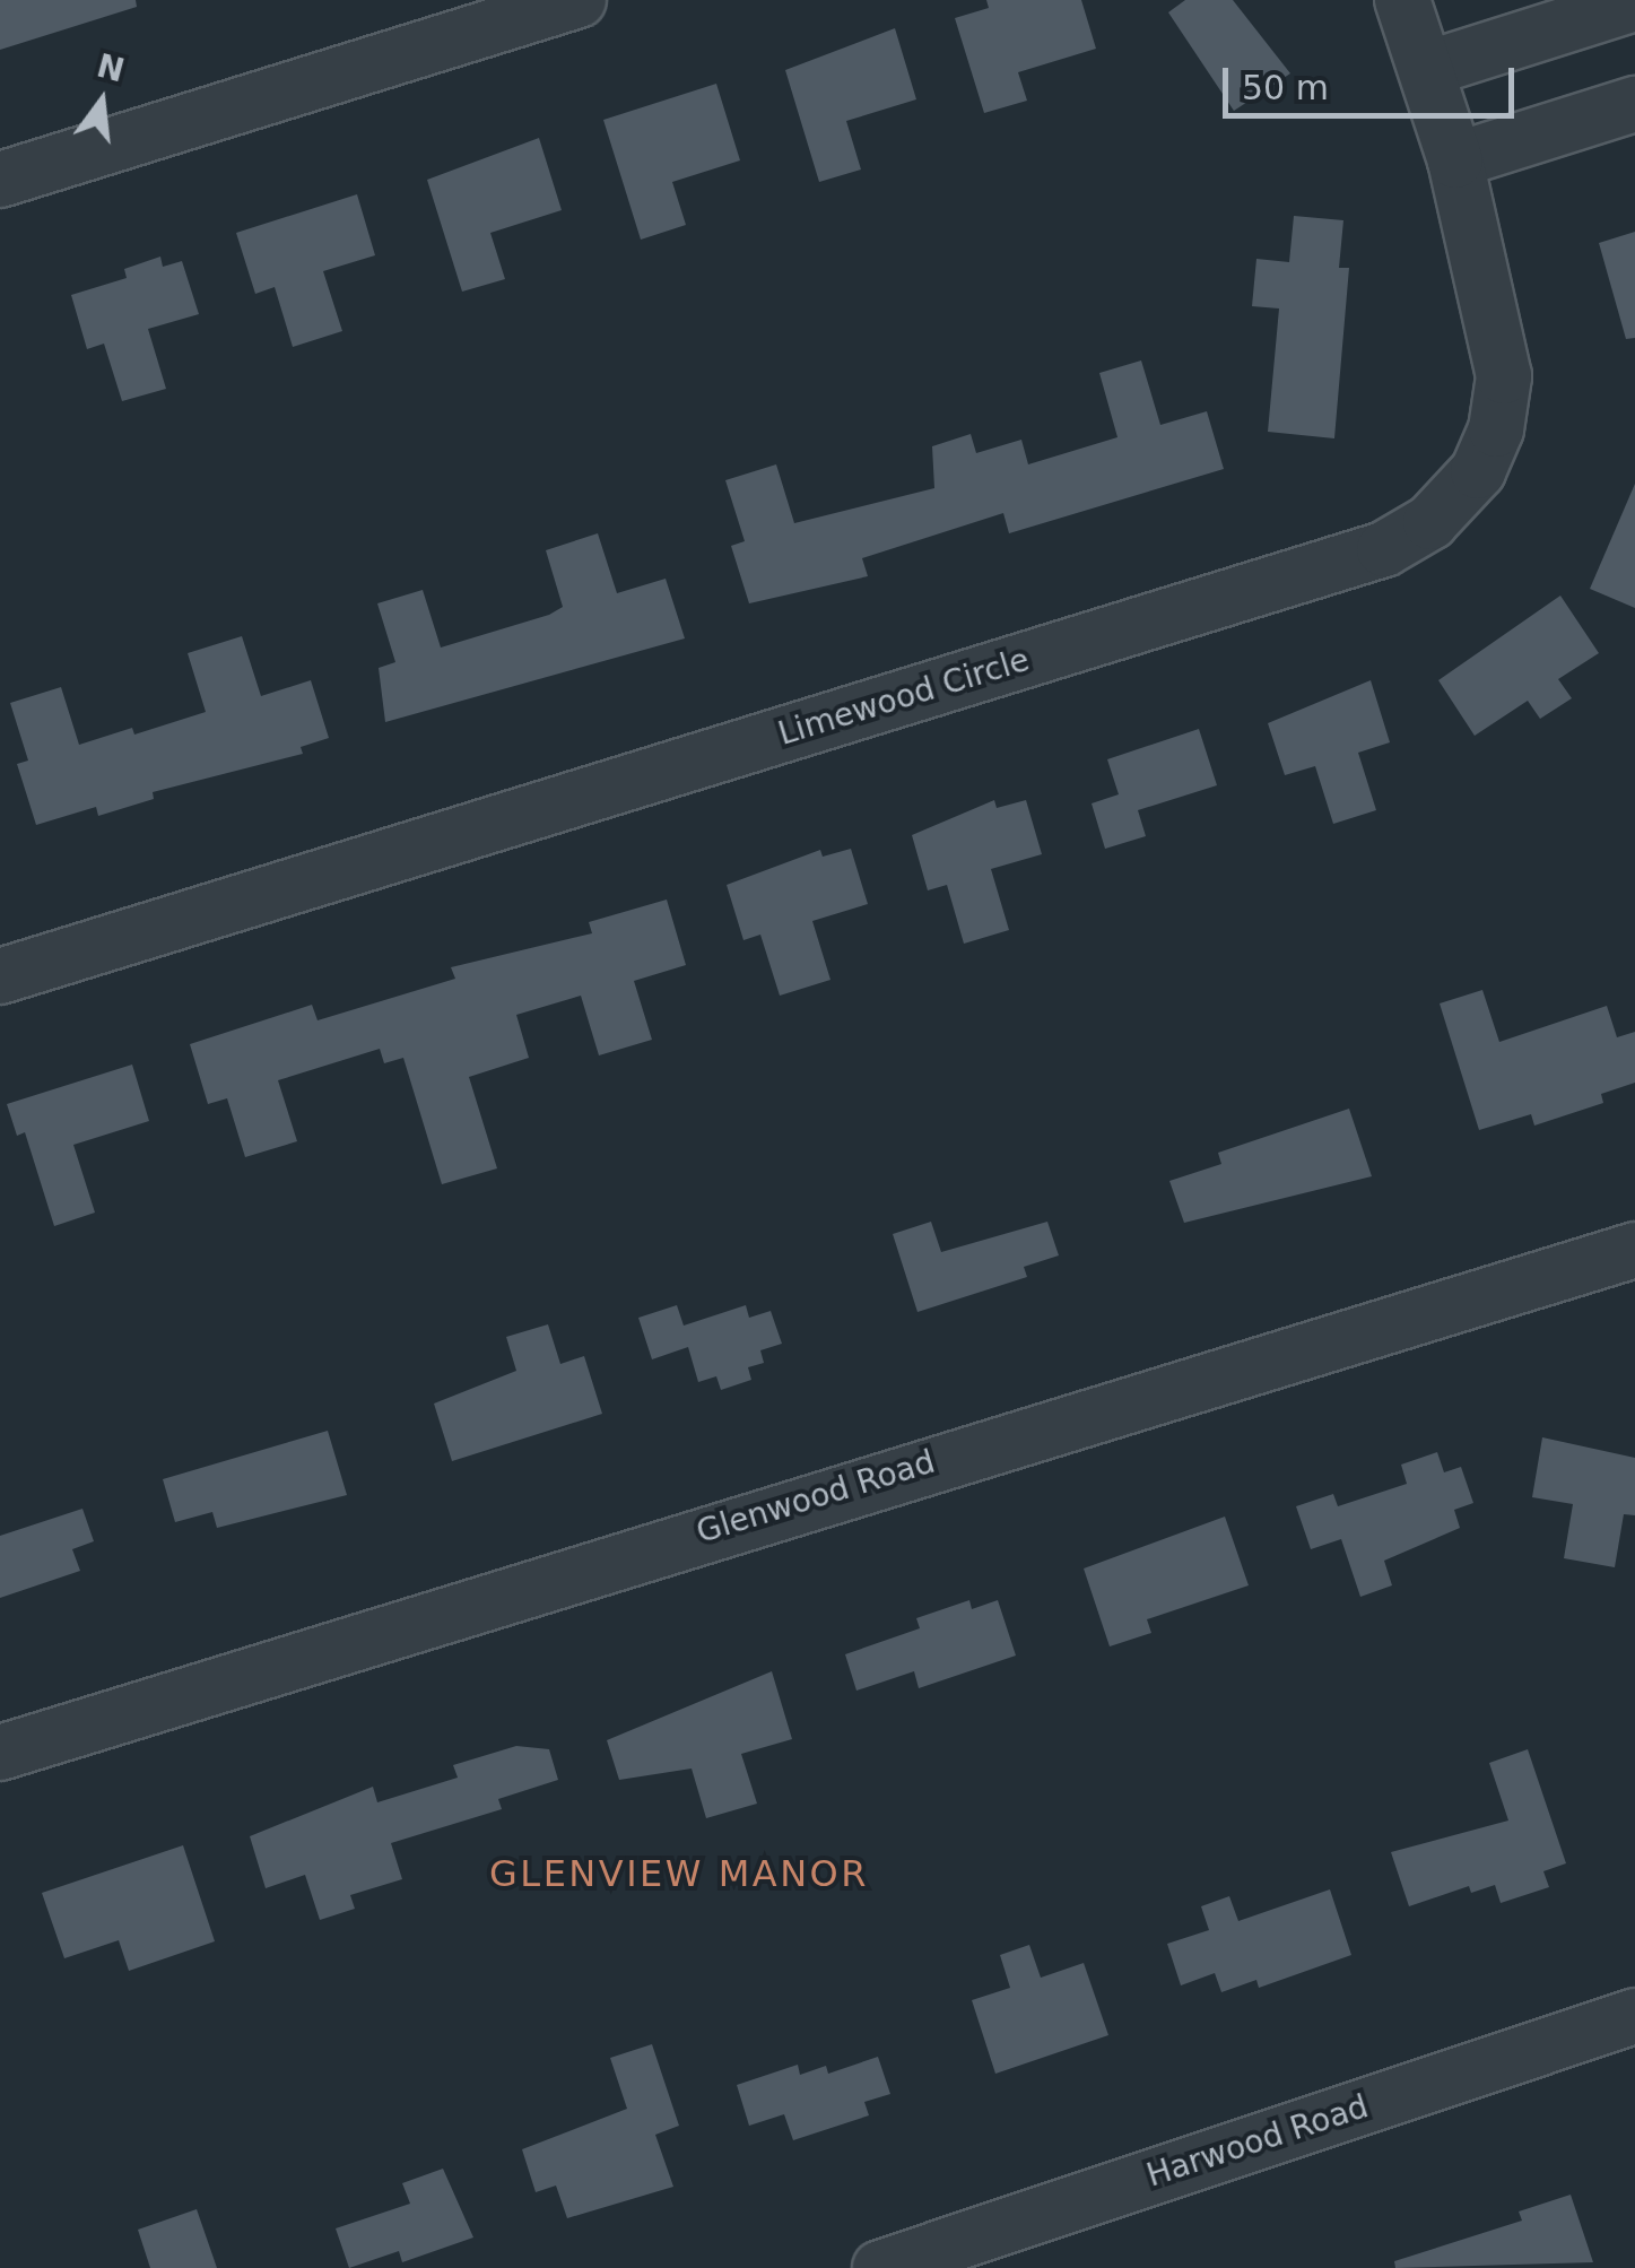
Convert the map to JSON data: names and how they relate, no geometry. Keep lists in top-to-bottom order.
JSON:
{
  "streets": {
    "street": ["Limewood Circle", "Glenwood Road", "Harwood Road"]
  },
  "districts": ["GLENVIEW MANOR"],
  "scale_bar": "50 m",
  "north": "top"
}
